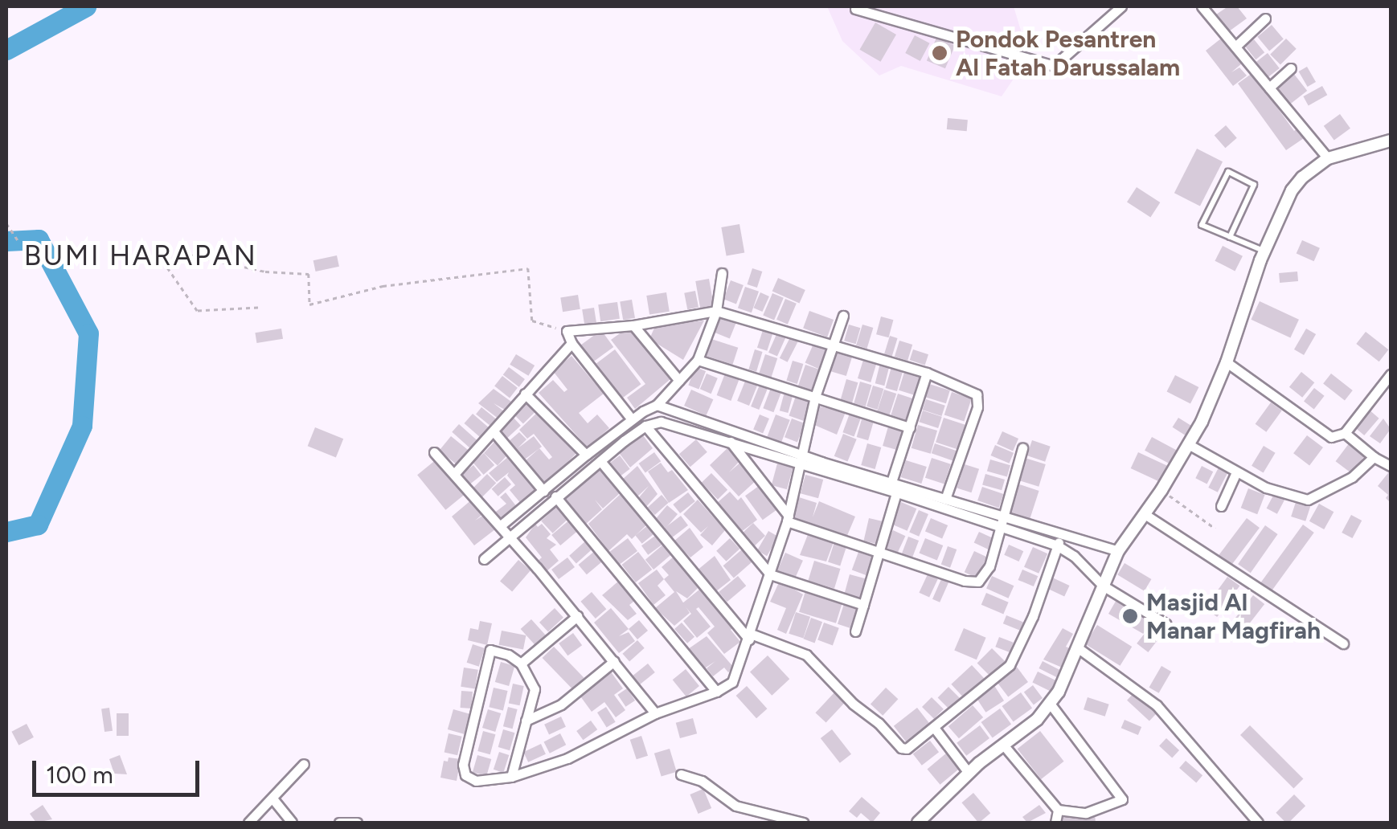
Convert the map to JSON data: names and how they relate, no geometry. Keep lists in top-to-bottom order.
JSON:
{
  "districts": ["BUMI HARAPAN"],
  "places": ["Pondok Pesantren Al Fatah Darussalam", "Masjid Al Manar Magfirah"],
  "scale_bar": "100 m"
}
